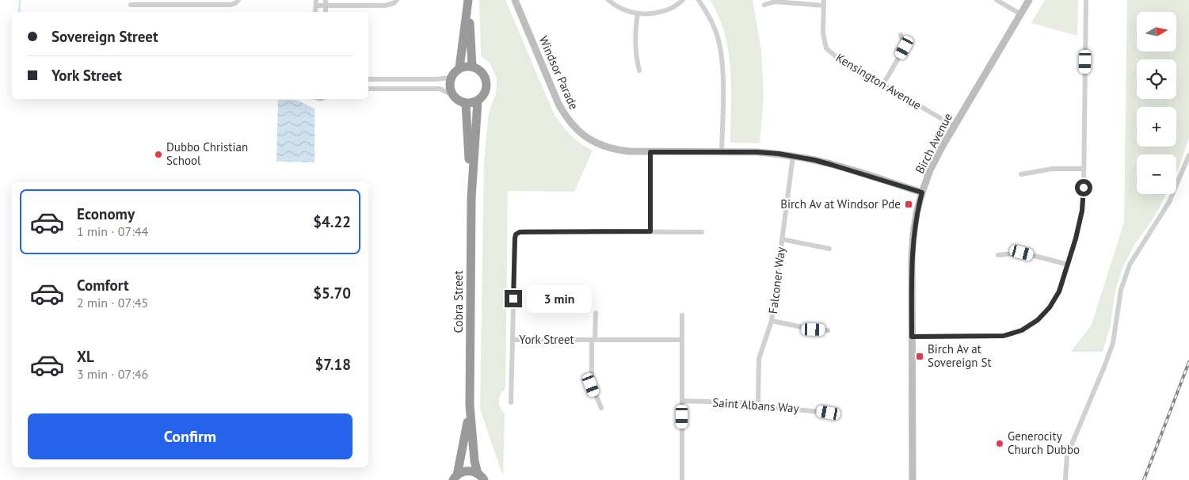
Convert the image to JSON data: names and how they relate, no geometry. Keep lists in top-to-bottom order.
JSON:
{
  "streets": {
    "highway": ["Cobra Street"],
    "street": [
      "Windsor Parade",
      "Kensington Avenue",
      "Birch Avenue",
      "Falconer Way",
      "York Street",
      "Saint Albans Way"
    ]
  },
  "crossings": [
    ["Windsor Parade", "Birch Avenue"],
    ["Windsor Parade", "Falconer Way"],
    ["Kensington Avenue", "Birch Avenue"],
    ["Falconer Way", "Saint Albans Way"]
  ],
  "places": {
    "other": ["Dubbo Christian School", "Generocity Church Dubbo"],
    "transit": ["Birch Av at Windsor Pde", "Birch Av at Sovereign St"]
  },
  "north": "right",
  "page": {
    "map_buttons": ["+", "−"],
    "banner": ["Sovereign Street", "York Street"],
    "list": [
      {
        "name": "Economy",
        "note": "1 min · 07:44",
        "value": "$4.22"
      },
      {
        "name": "Comfort",
        "note": "2 min · 07:45",
        "value": "$5.70"
      },
      {
        "name": "XL",
        "note": "3 min · 07:46",
        "value": "$7.18"
      }
    ],
    "bubble": "3 min",
    "buttons": "Confirm"
  }
}
